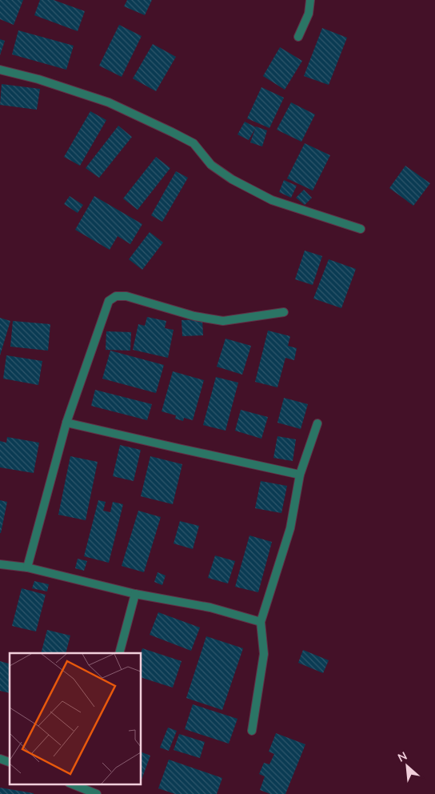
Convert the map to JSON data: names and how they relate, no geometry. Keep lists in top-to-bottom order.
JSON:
{
  "north": "top left"
}
